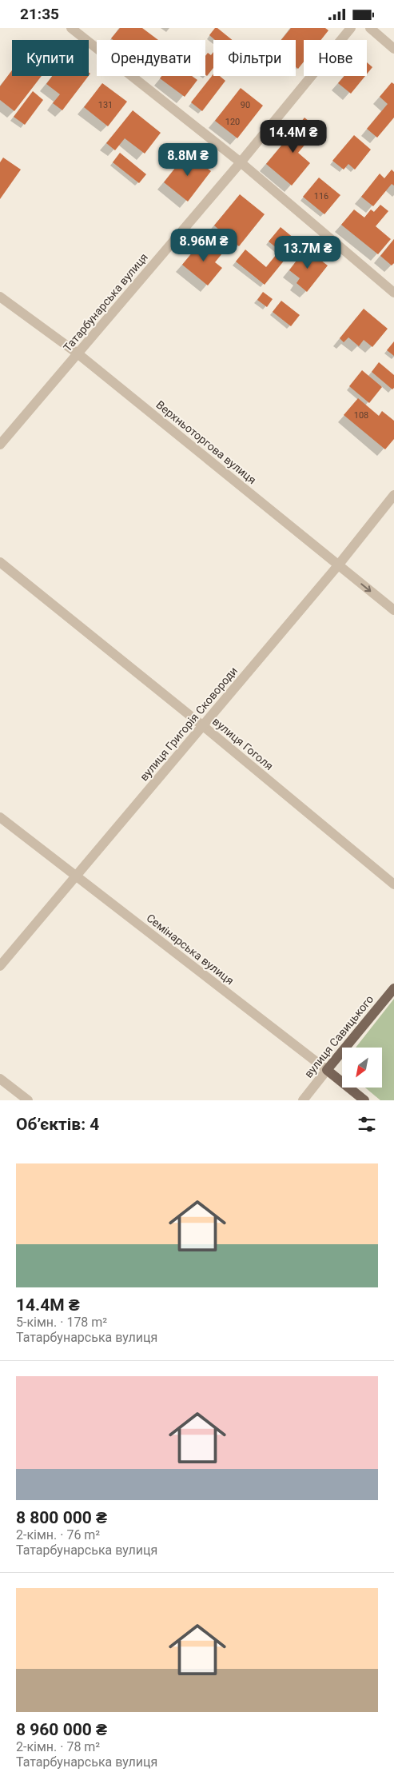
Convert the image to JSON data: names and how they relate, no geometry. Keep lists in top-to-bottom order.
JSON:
{
  "streets": {
    "main road": ["Семінарська вулиця", "вулиця Савицького"],
    "street": [
      "Татарбунарська вулиця",
      "Верхньоторгова вулиця",
      "вулиця Григорія Сковороди",
      "вулиця Гоголя"
    ]
  },
  "crossings": [
    ["Татарбунарська вулиця", "Верхньоторгова вулиця"],
    ["Верхньоторгова вулиця", "вулиця Григорія Сковороди"],
    ["вулиця Григорія Сковороди", "вулиця Гоголя"],
    ["вулиця Григорія Сковороди", "Семінарська вулиця"],
    ["Семінарська вулиця", "вулиця Савицького"]
  ],
  "house_numbers": [
    "131",
    "90",
    "120",
    "116",
    "108"
  ],
  "north": "bottom left",
  "page": {
    "status": "21:35",
    "chip": [
      "Купити",
      "Орендувати",
      "Фільтри",
      "Нове"
    ],
    "price": [
      "14.4M ₴",
      "8.8M ₴",
      "8.96M ₴",
      "13.7M ₴"
    ],
    "heading": "Об’єктів: 4",
    "list": [
      {
        "name": "14.4M ₴",
        "note": "5-кімн. · 178 m² · Татарбунарська вулиця"
      },
      {
        "name": "8 800 000 ₴",
        "note": "2-кімн. · 76 m² · Татарбунарська вулиця"
      },
      {
        "name": "8 960 000 ₴",
        "note": "2-кімн. · 78 m² · Татарбунарська вулиця"
      }
    ]
  }
}
